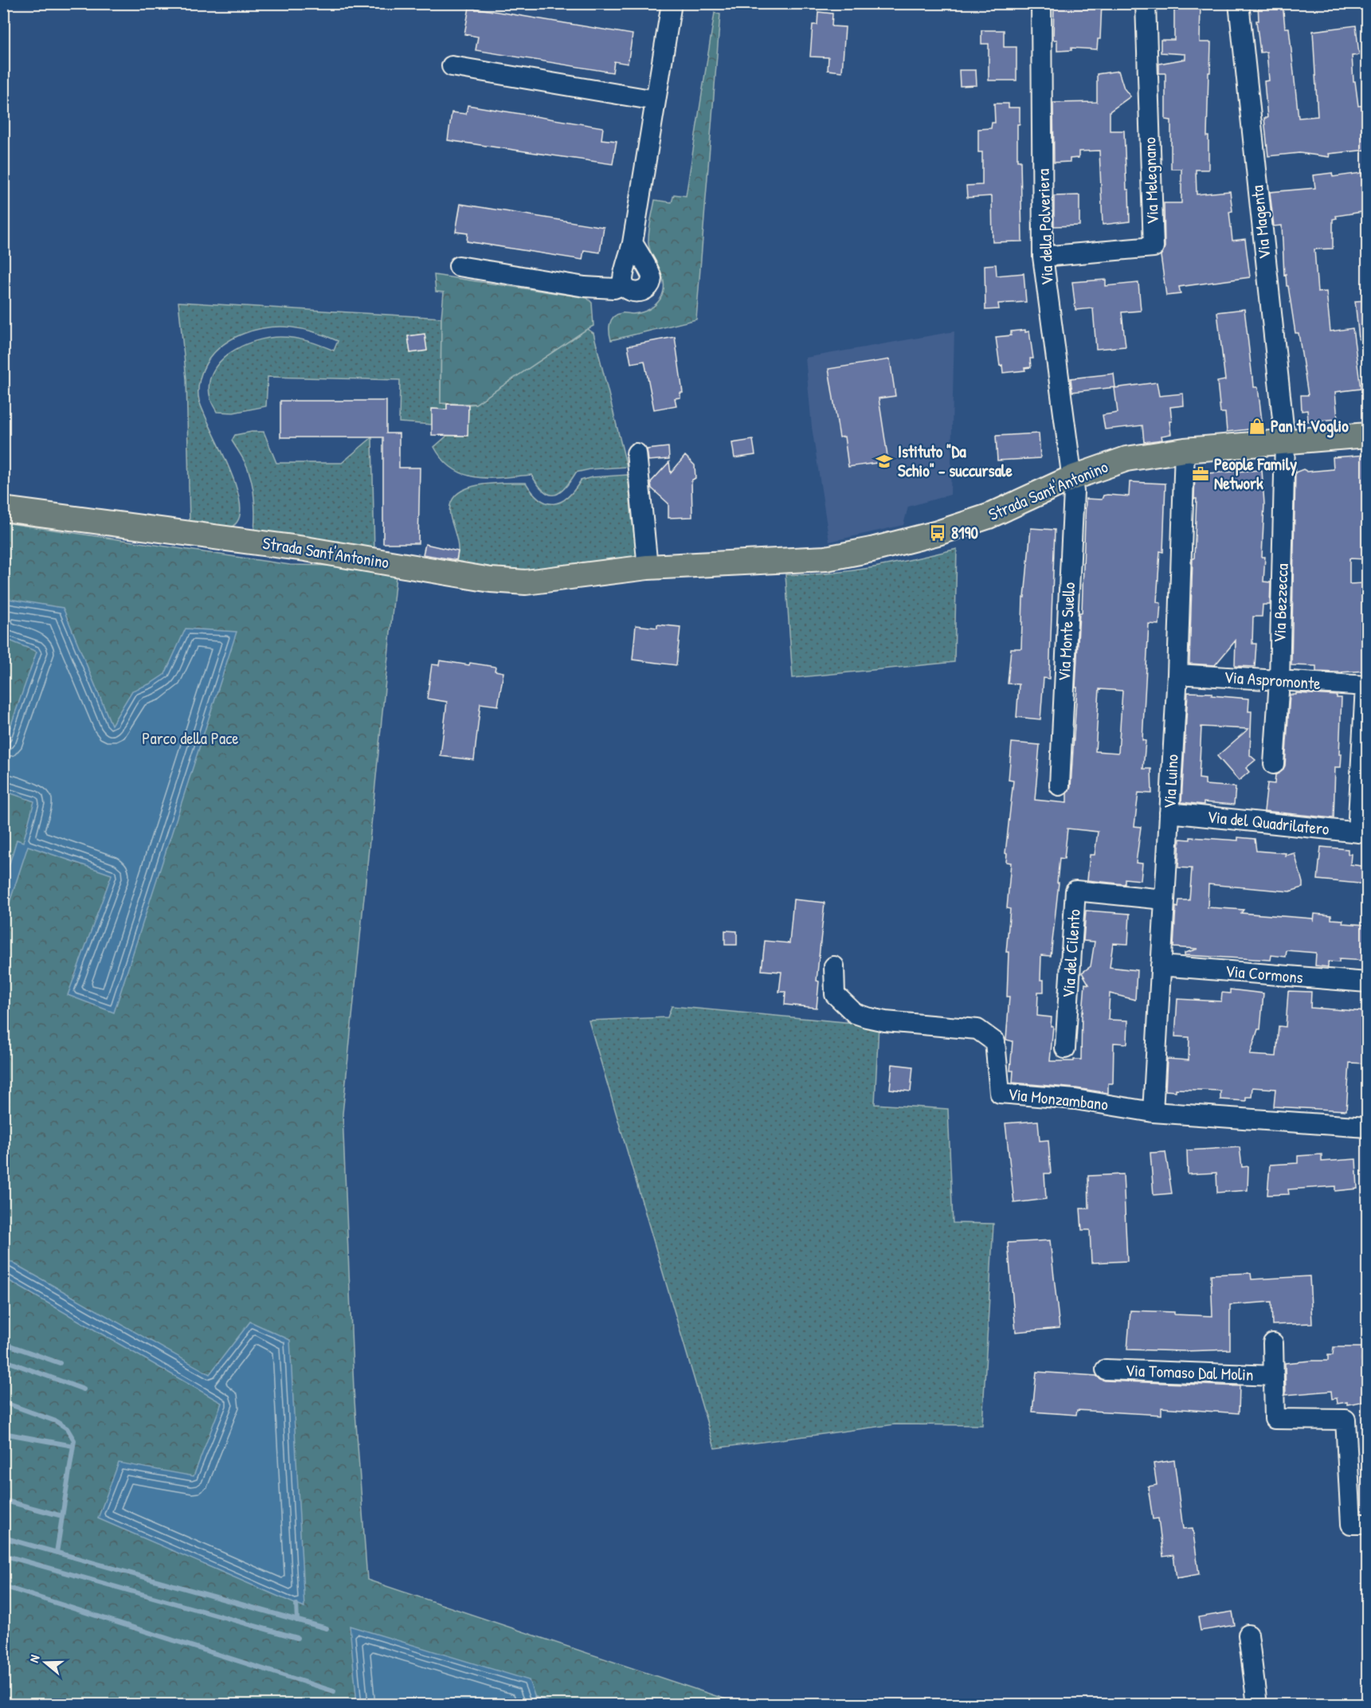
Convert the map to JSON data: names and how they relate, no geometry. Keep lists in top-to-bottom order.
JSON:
{
  "streets": {
    "main road": ["Strada Sant'Antonino"],
    "street": [
      "Via Melegnano",
      "Via Magenta",
      "Via della Polveriera",
      "Via Bezzecca",
      "Via Monte Suello",
      "Via Aspromonte",
      "Via Luino",
      "Via del Quadrilatero",
      "Via del Cilento",
      "Via Cormons",
      "Via Monzambano",
      "Via Tomaso Dal Molin"
    ]
  },
  "crossings": [
    ["Via Melegnano", "Via della Polveriera"],
    ["Via Magenta", "Strada Sant'Antonino"],
    ["Via Magenta", "Via Bezzecca"],
    ["Via della Polveriera", "Strada Sant'Antonino"],
    ["Via della Polveriera", "Via Monte Suello"],
    ["Strada Sant'Antonino", "Via Bezzecca"],
    ["Strada Sant'Antonino", "Via Monte Suello"],
    ["Strada Sant'Antonino", "Via Luino"],
    ["Via Bezzecca", "Via Aspromonte"],
    ["Via Aspromonte", "Via Luino"],
    ["Via Luino", "Via del Quadrilatero"],
    ["Via Luino", "Via del Cilento"],
    ["Via Luino", "Via Cormons"],
    ["Via Luino", "Via Monzambano"]
  ],
  "parks": ["Parco della Pace"],
  "places": {
    "shop": ["Pan ti Voglio"],
    "school or university": ["Istituto \"Da Schio\" - succursale"],
    "office": ["People Family Network"],
    "bus stop": ["8190"]
  },
  "north": "left"
}
